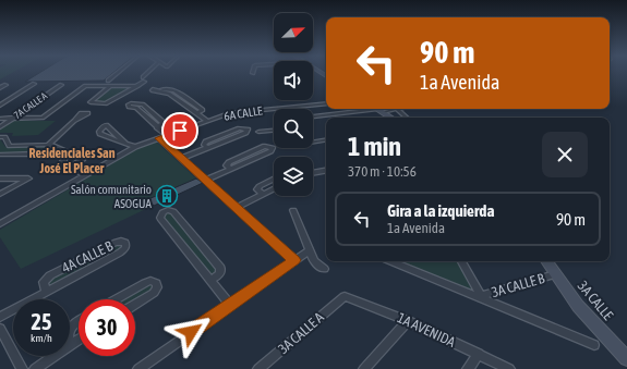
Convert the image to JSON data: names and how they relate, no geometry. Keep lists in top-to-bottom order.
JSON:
{
  "streets": {
    "main road": ["3A CALLE"],
    "street": [
      "7A CALLE A",
      "6A CALLE",
      "4A CALLE B",
      "3A CALLE B",
      "1A AVENIDA",
      "3A CALLE A"
    ]
  },
  "crossings": [
    ["3A CALLE B", "3A CALLE"],
    ["1A AVENIDA", "3A CALLE A"]
  ],
  "districts": ["Residenciales San José El Placer"],
  "places": {
    "building": ["Salón comunitario ASOGUA"]
  },
  "north": "top right",
  "page": {
    "turn": ["90 m", "1a Avenida"],
    "heading": ["1 min", "370 m · 10:56"],
    "list": [
      {
        "name": "Gira a la izquierda",
        "note": "1a Avenida",
        "value": "90 m"
      }
    ],
    "speed": "25 km/h",
    "limit": "30"
  }
}
